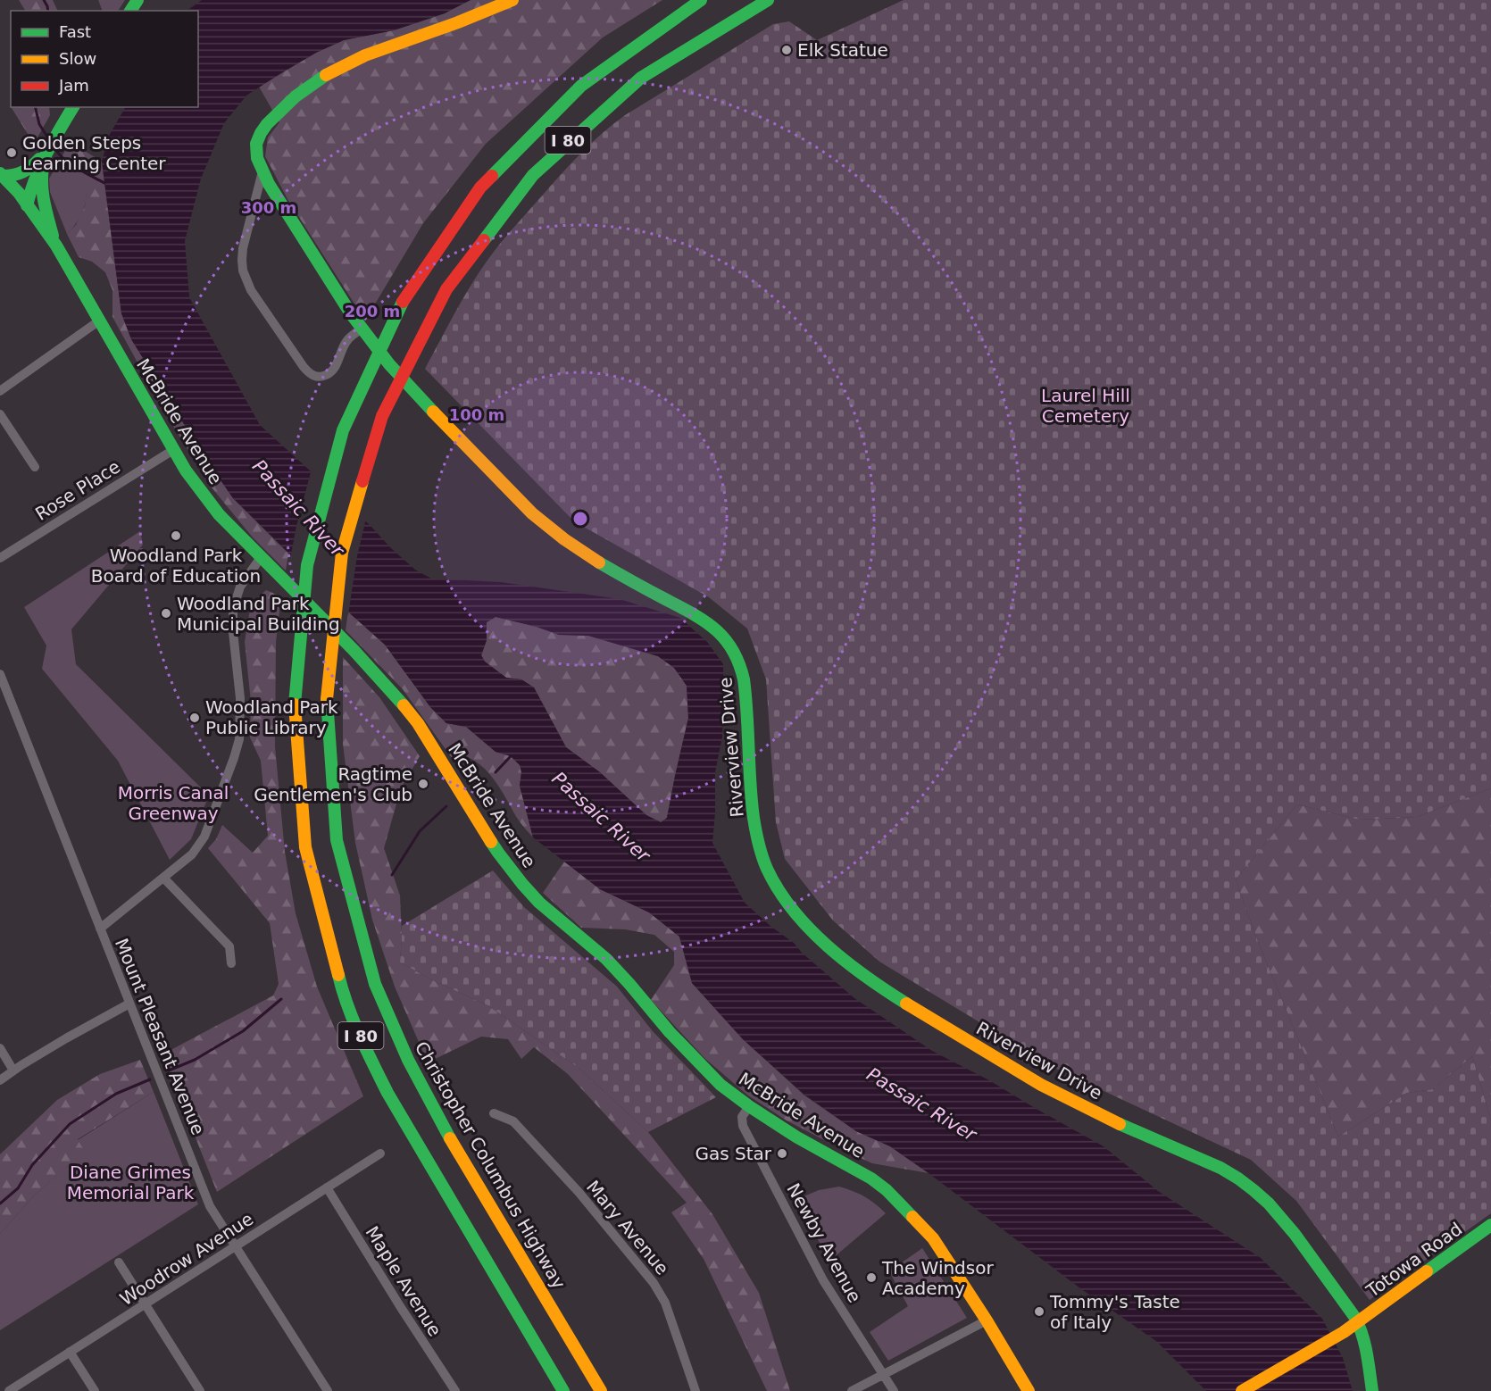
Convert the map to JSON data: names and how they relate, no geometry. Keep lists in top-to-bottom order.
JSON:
{
  "streets": {
    "main road": [
      "I 80",
      "McBride Avenue",
      "Riverview Drive",
      "Christopher Columbus Highway",
      "Totowa Road"
    ],
    "street": [
      "Rose Place",
      "Mount Pleasant Avenue",
      "Mary Avenue",
      "Newby Avenue",
      "Woodrow Avenue",
      "Maple Avenue"
    ]
  },
  "crossings": [
    ["McBride Avenue", "Rose Place"],
    ["McBride Avenue", "Newby Avenue"],
    ["Riverview Drive", "Totowa Road"],
    ["Mount Pleasant Avenue", "Woodrow Avenue"],
    ["Woodrow Avenue", "Maple Avenue"]
  ],
  "water": ["Passaic River"],
  "parks": ["Laurel Hill Cemetery", "Morris Canal Greenway", "Diane Grimes Memorial Park"],
  "places": [
    "Elk Statue",
    "Golden Steps Learning Center",
    "Woodland Park Board of Education",
    "Woodland Park Municipal Building",
    "Woodland Park Public Library",
    "Ragtime Gentlemen's Club",
    "Gas Star",
    "The Windsor Academy",
    "Tommy's Taste of Italy"
  ],
  "legend": ["Fast", "Slow", "Jam"],
  "rings": ["300 m", "200 m", "100 m"]
}
